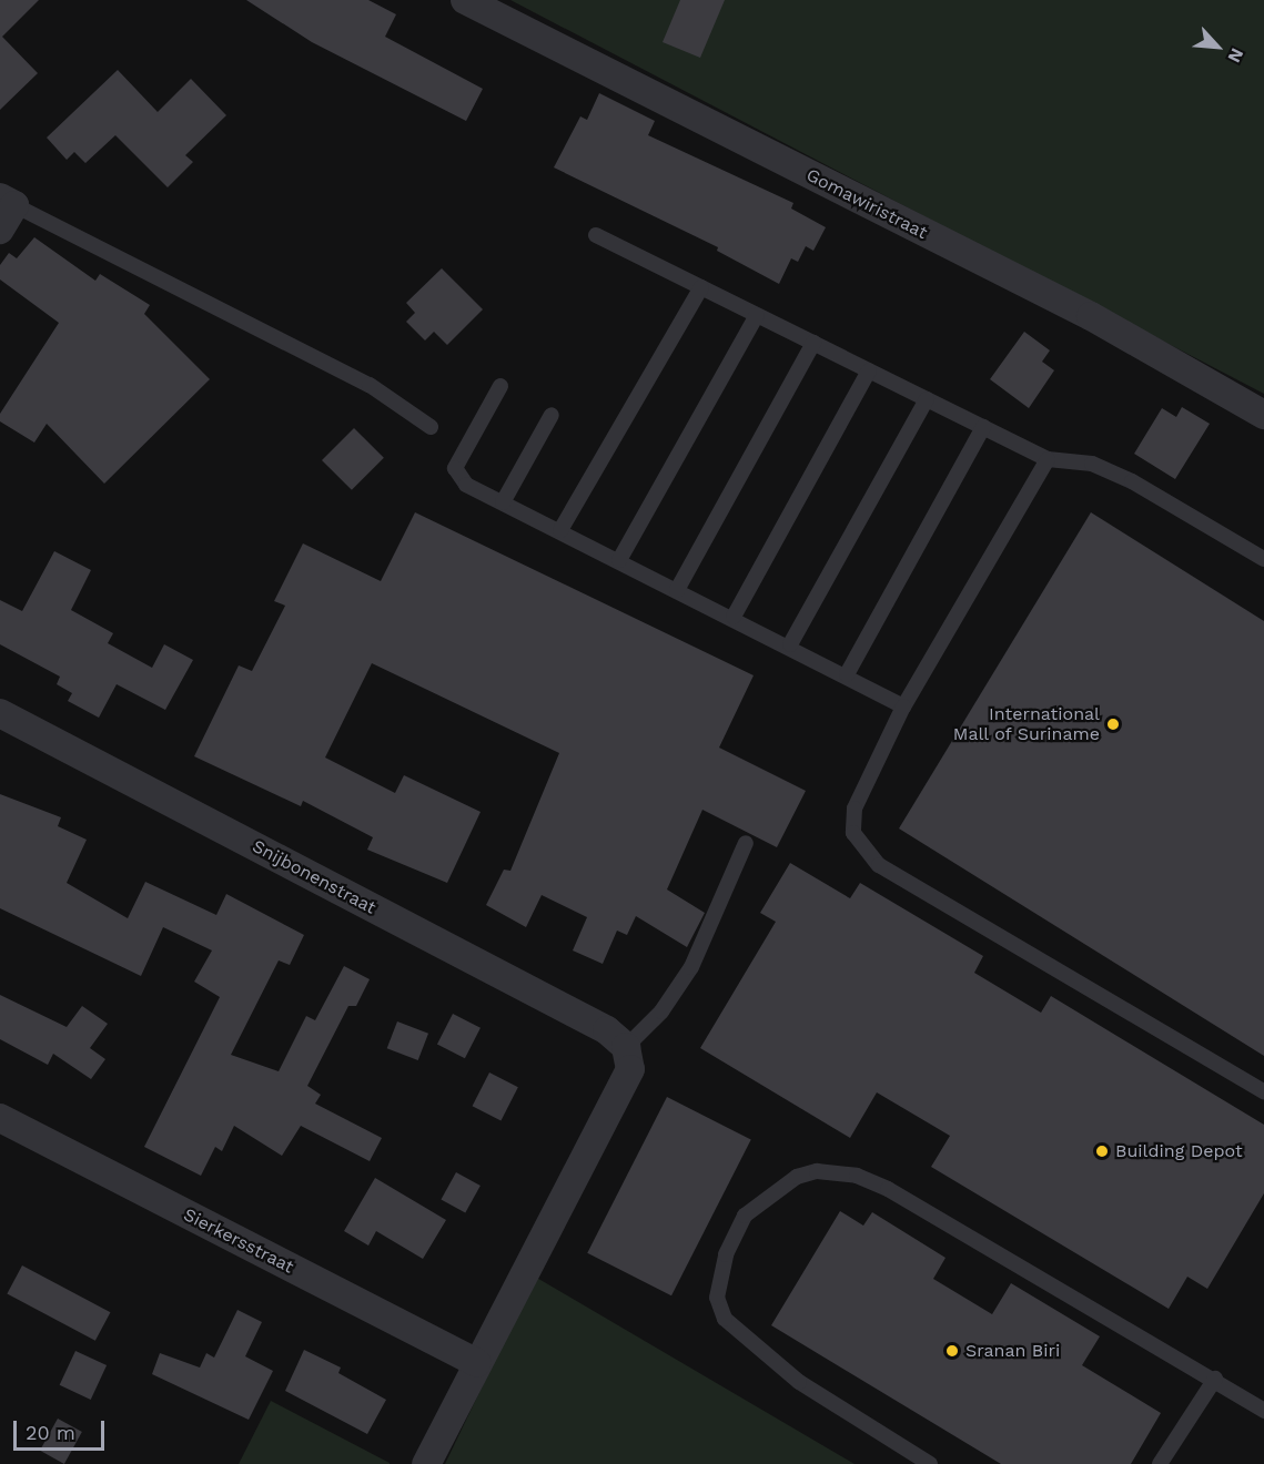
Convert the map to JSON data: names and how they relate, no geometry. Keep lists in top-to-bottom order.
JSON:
{
  "streets": {
    "street": ["Gomawiristraat", "Snijbonenstraat", "Sierkersstraat"]
  },
  "places": ["International Mall of Suriname", "Building Depot", "Sranan Biri"],
  "scale_bar": "20 m",
  "north": "bottom right"
}
